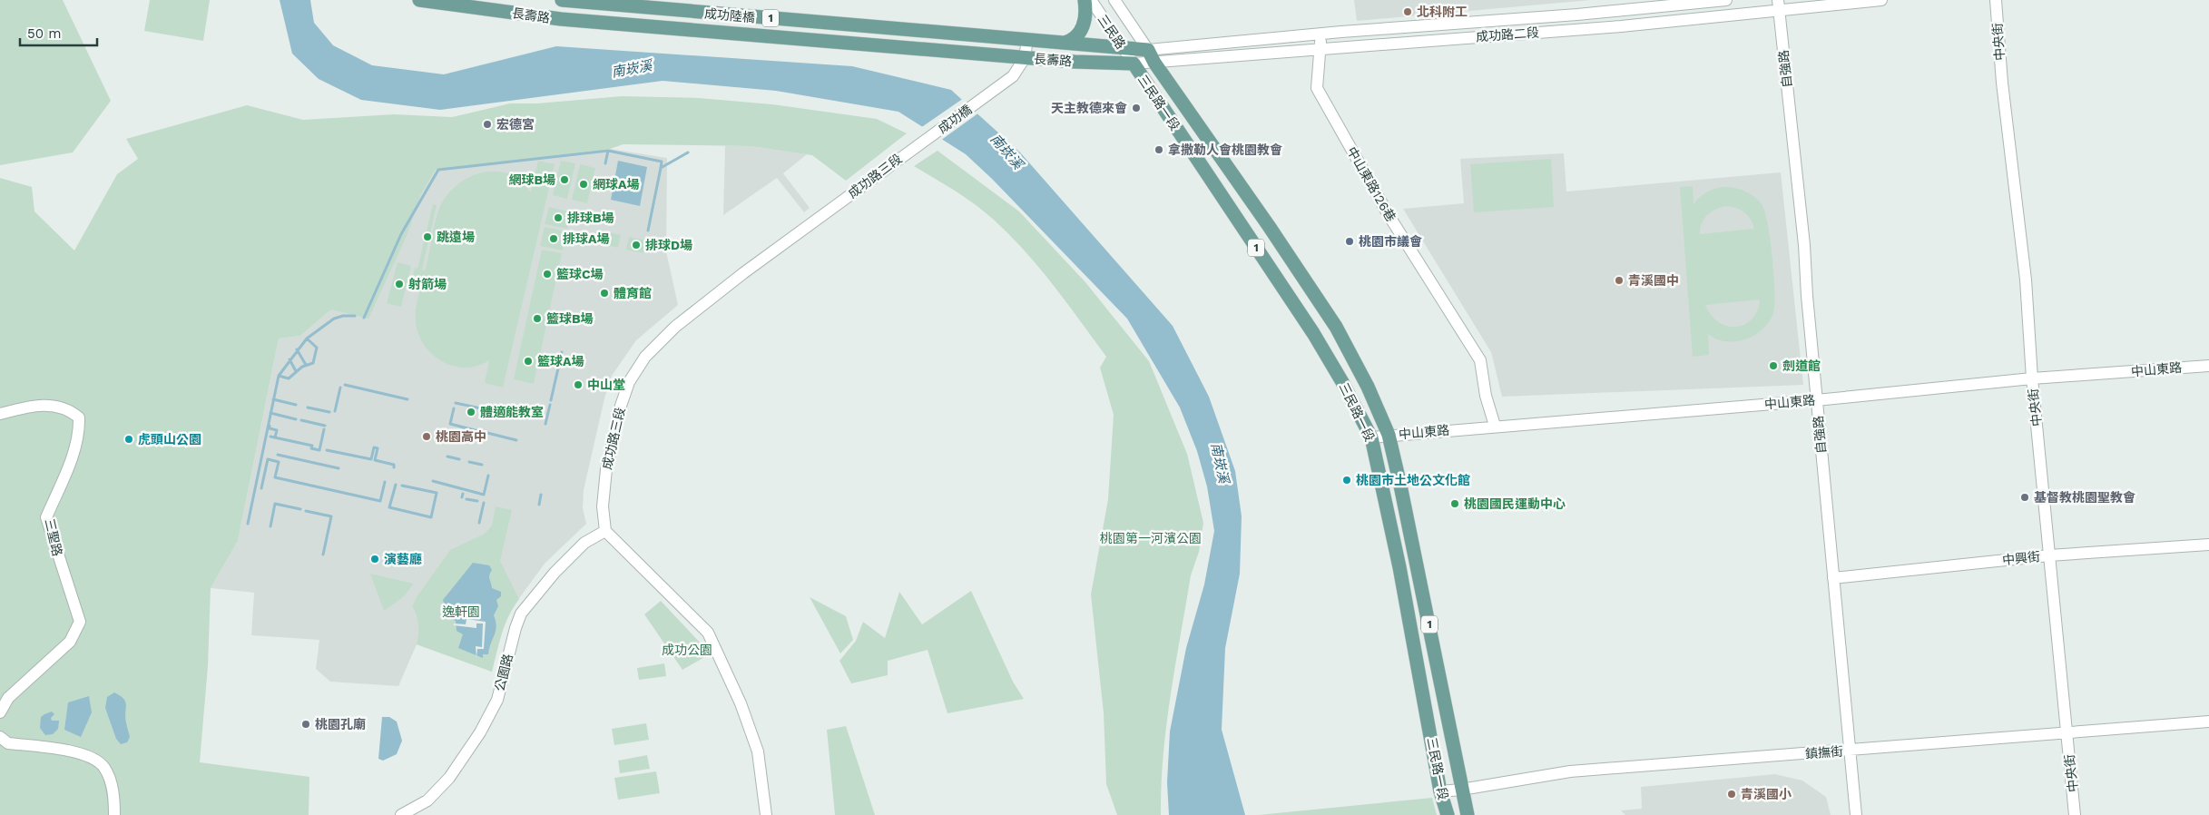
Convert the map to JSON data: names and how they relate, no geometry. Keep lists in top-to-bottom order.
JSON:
{
  "streets": {
    "main road": [
      "長壽路",
      "成功陸橋",
      "1",
      "三民路",
      "成功路二段",
      "三民路一段"
    ],
    "street": [
      "中央街",
      "自強路",
      "成功橋",
      "成功路三段",
      "中山東路126巷",
      "中山東路",
      "三聖路",
      "中興街",
      "公園路",
      "鎮撫街"
    ]
  },
  "crossings": [
    ["長壽路", "成功陸橋"],
    ["長壽路", "三民路"],
    ["長壽路", "成功路二段"],
    ["長壽路", "三民路一段"],
    ["長壽路", "成功橋"],
    ["三民路", "成功路二段"],
    ["三民路", "三民路一段"],
    ["成功路二段", "自強路"],
    ["成功路二段", "三民路一段"],
    ["成功路二段", "中山東路126巷"],
    ["中央街", "中山東路"],
    ["中央街", "中興街"],
    ["中央街", "鎮撫街"],
    ["自強路", "中山東路"],
    ["自強路", "中興街"],
    ["自強路", "鎮撫街"],
    ["三民路一段", "中山東路"],
    ["三民路一段", "鎮撫街"],
    ["成功橋", "成功路三段"],
    ["成功路三段", "公園路"],
    ["中山東路126巷", "中山東路"]
  ],
  "water": ["南崁溪"],
  "parks": ["桃園第一河濱公園", "逸軒園", "成功公園"],
  "places": [
    "北科附工",
    "天主教德來會",
    "宏德宮",
    "拿撒勒人會桃園教會",
    "網球B場",
    "網球A場",
    "排球B場",
    "跳遠場",
    "排球A場",
    "桃園市議會",
    "排球D場",
    "籃球C場",
    "青溪國中",
    "射箭場",
    "體育館",
    "籃球B場",
    "籃球A場",
    "劍道館",
    "中山堂",
    "體適能教室",
    "桃園高中",
    "虎頭山公園",
    "桃園市土地公文化館",
    "基督教桃園聖教會",
    "桃園國民運動中心",
    "演藝廳",
    "桃園孔廟",
    "青溪國小"
  ],
  "scale_bar": "50 m"
}
